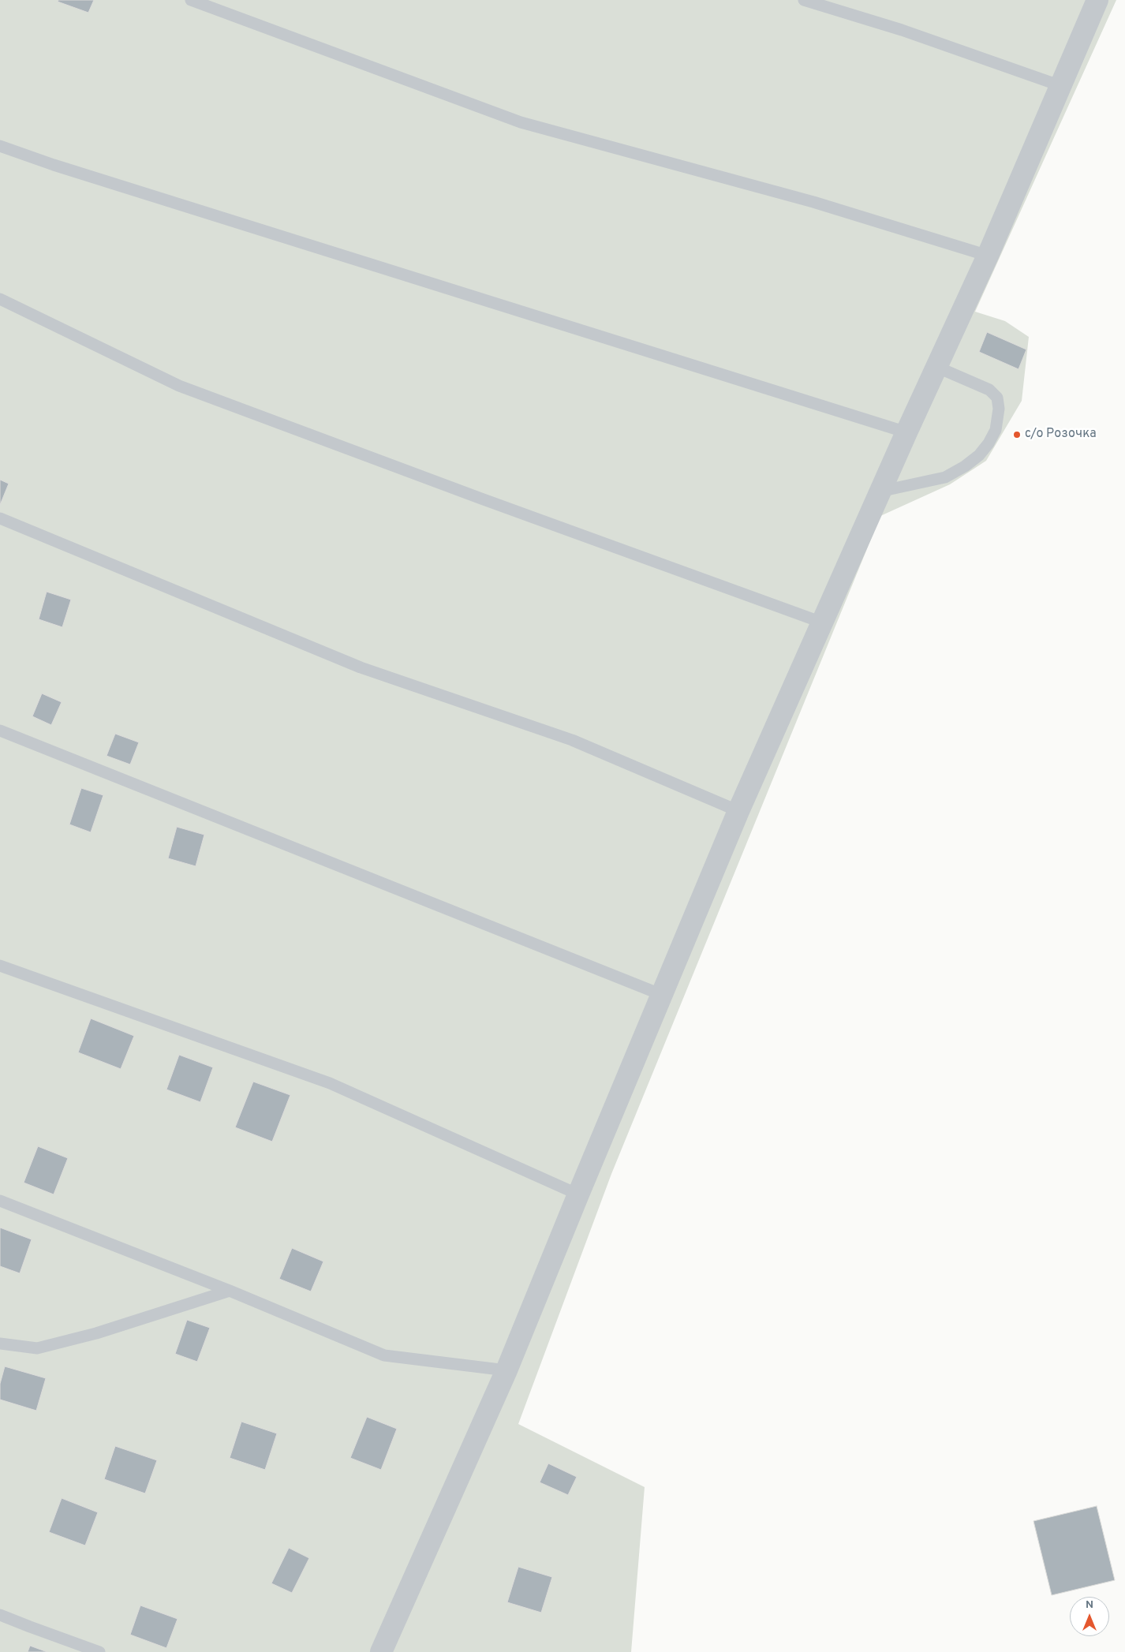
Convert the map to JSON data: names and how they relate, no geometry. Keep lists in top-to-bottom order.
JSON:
{
  "places": ["с/о Розочка"],
  "north": "top"
}
